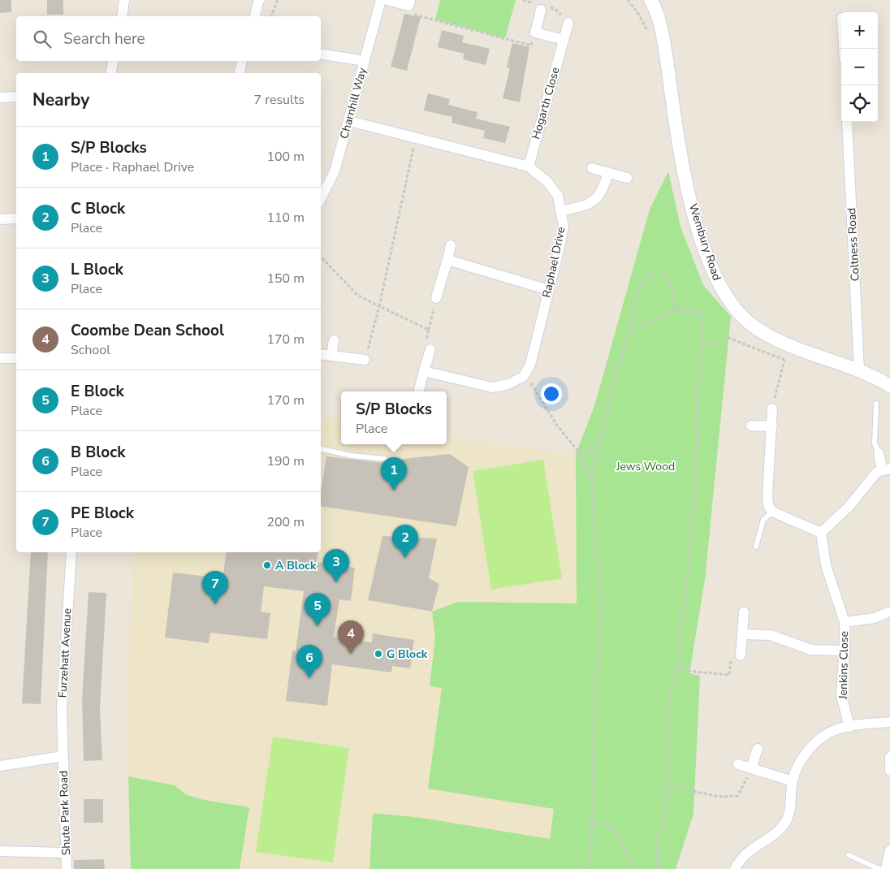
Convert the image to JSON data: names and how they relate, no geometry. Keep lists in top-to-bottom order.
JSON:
{
  "streets": {
    "street": [
      "Charnhill Way",
      "Hogarth Close",
      "Wembury Road",
      "Coltness Road",
      "Raphael Drive",
      "Furzehatt Avenue",
      "Jenkins Close",
      "Shute Park Road"
    ]
  },
  "crossings": [
    ["Charnhill Way", "Raphael Drive"],
    ["Hogarth Close", "Raphael Drive"],
    ["Wembury Road", "Coltness Road"],
    ["Furzehatt Avenue", "Shute Park Road"]
  ],
  "parks": ["Jews Wood"],
  "places": ["A Block", "G Block"],
  "page": {
    "map_buttons": ["+", "−"],
    "search": "Search here",
    "heading": ["Nearby", "7 results"],
    "list": [
      {
        "mark": "1",
        "name": "S/P Blocks",
        "note": "Place · Raphael Drive",
        "value": "100 m"
      },
      {
        "mark": "2",
        "name": "C Block",
        "note": "Place",
        "value": "110 m"
      },
      {
        "mark": "3",
        "name": "L Block",
        "note": "Place",
        "value": "150 m"
      },
      {
        "mark": "4",
        "name": "Coombe Dean School",
        "note": "School",
        "value": "170 m"
      },
      {
        "mark": "5",
        "name": "E Block",
        "note": "Place",
        "value": "170 m"
      },
      {
        "mark": "6",
        "name": "B Block",
        "note": "Place",
        "value": "190 m"
      },
      {
        "mark": "7",
        "name": "PE Block",
        "note": "Place",
        "value": "200 m"
      }
    ],
    "popup": ["S/P Blocks", "Place"],
    "pins": [
      "1",
      "2",
      "3",
      "7",
      "5",
      "4",
      "6"
    ]
  }
}
